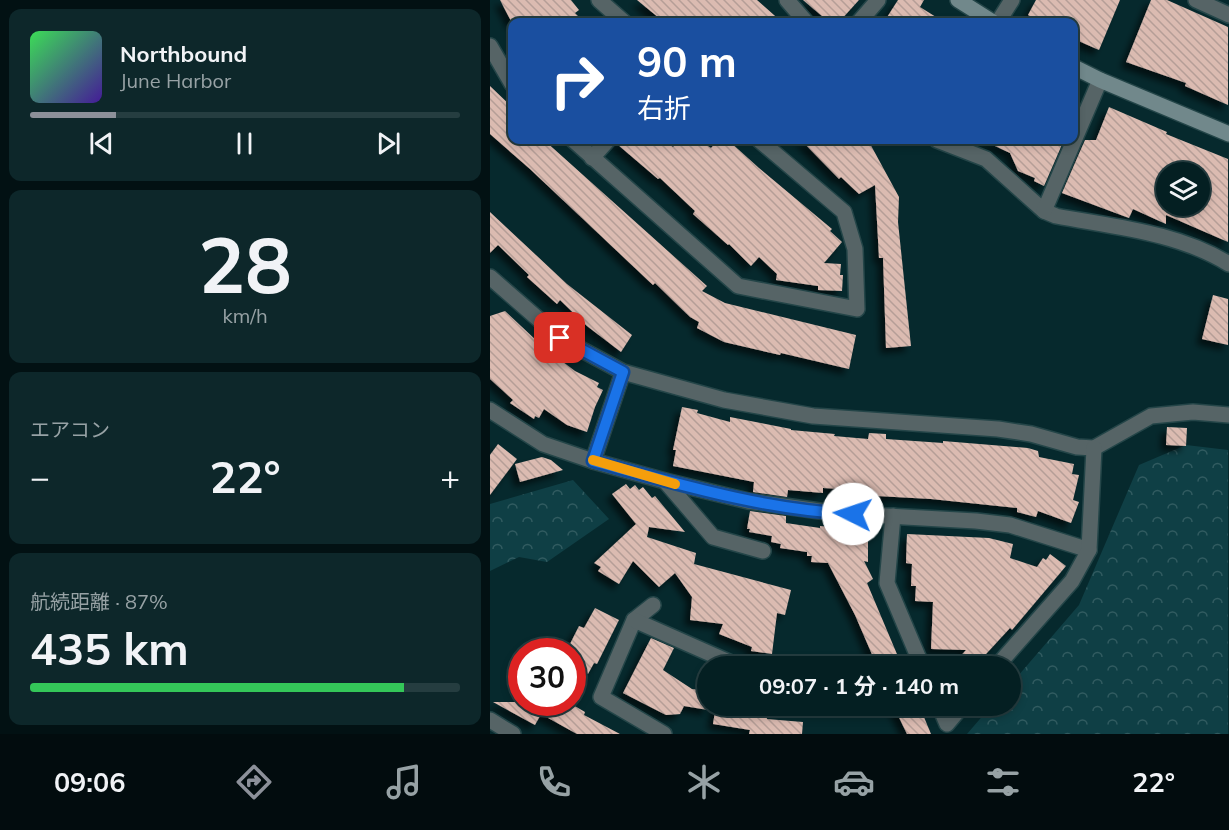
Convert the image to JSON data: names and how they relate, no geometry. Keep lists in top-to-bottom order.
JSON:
{
  "page": {
    "turn": ["90 m", "右折"],
    "song": ["Northbound", "June Harbor"],
    "tile": [
      ["28", "km/h"],
      "エアコン",
      ["航続距離 · 87%", "435 km"]
    ],
    "heat": ["−", "22°", "+"],
    "limit": "30",
    "trip": "09:07 · 1 分 · 140 m",
    "tabs": ["09:06", "22°"]
  }
}
